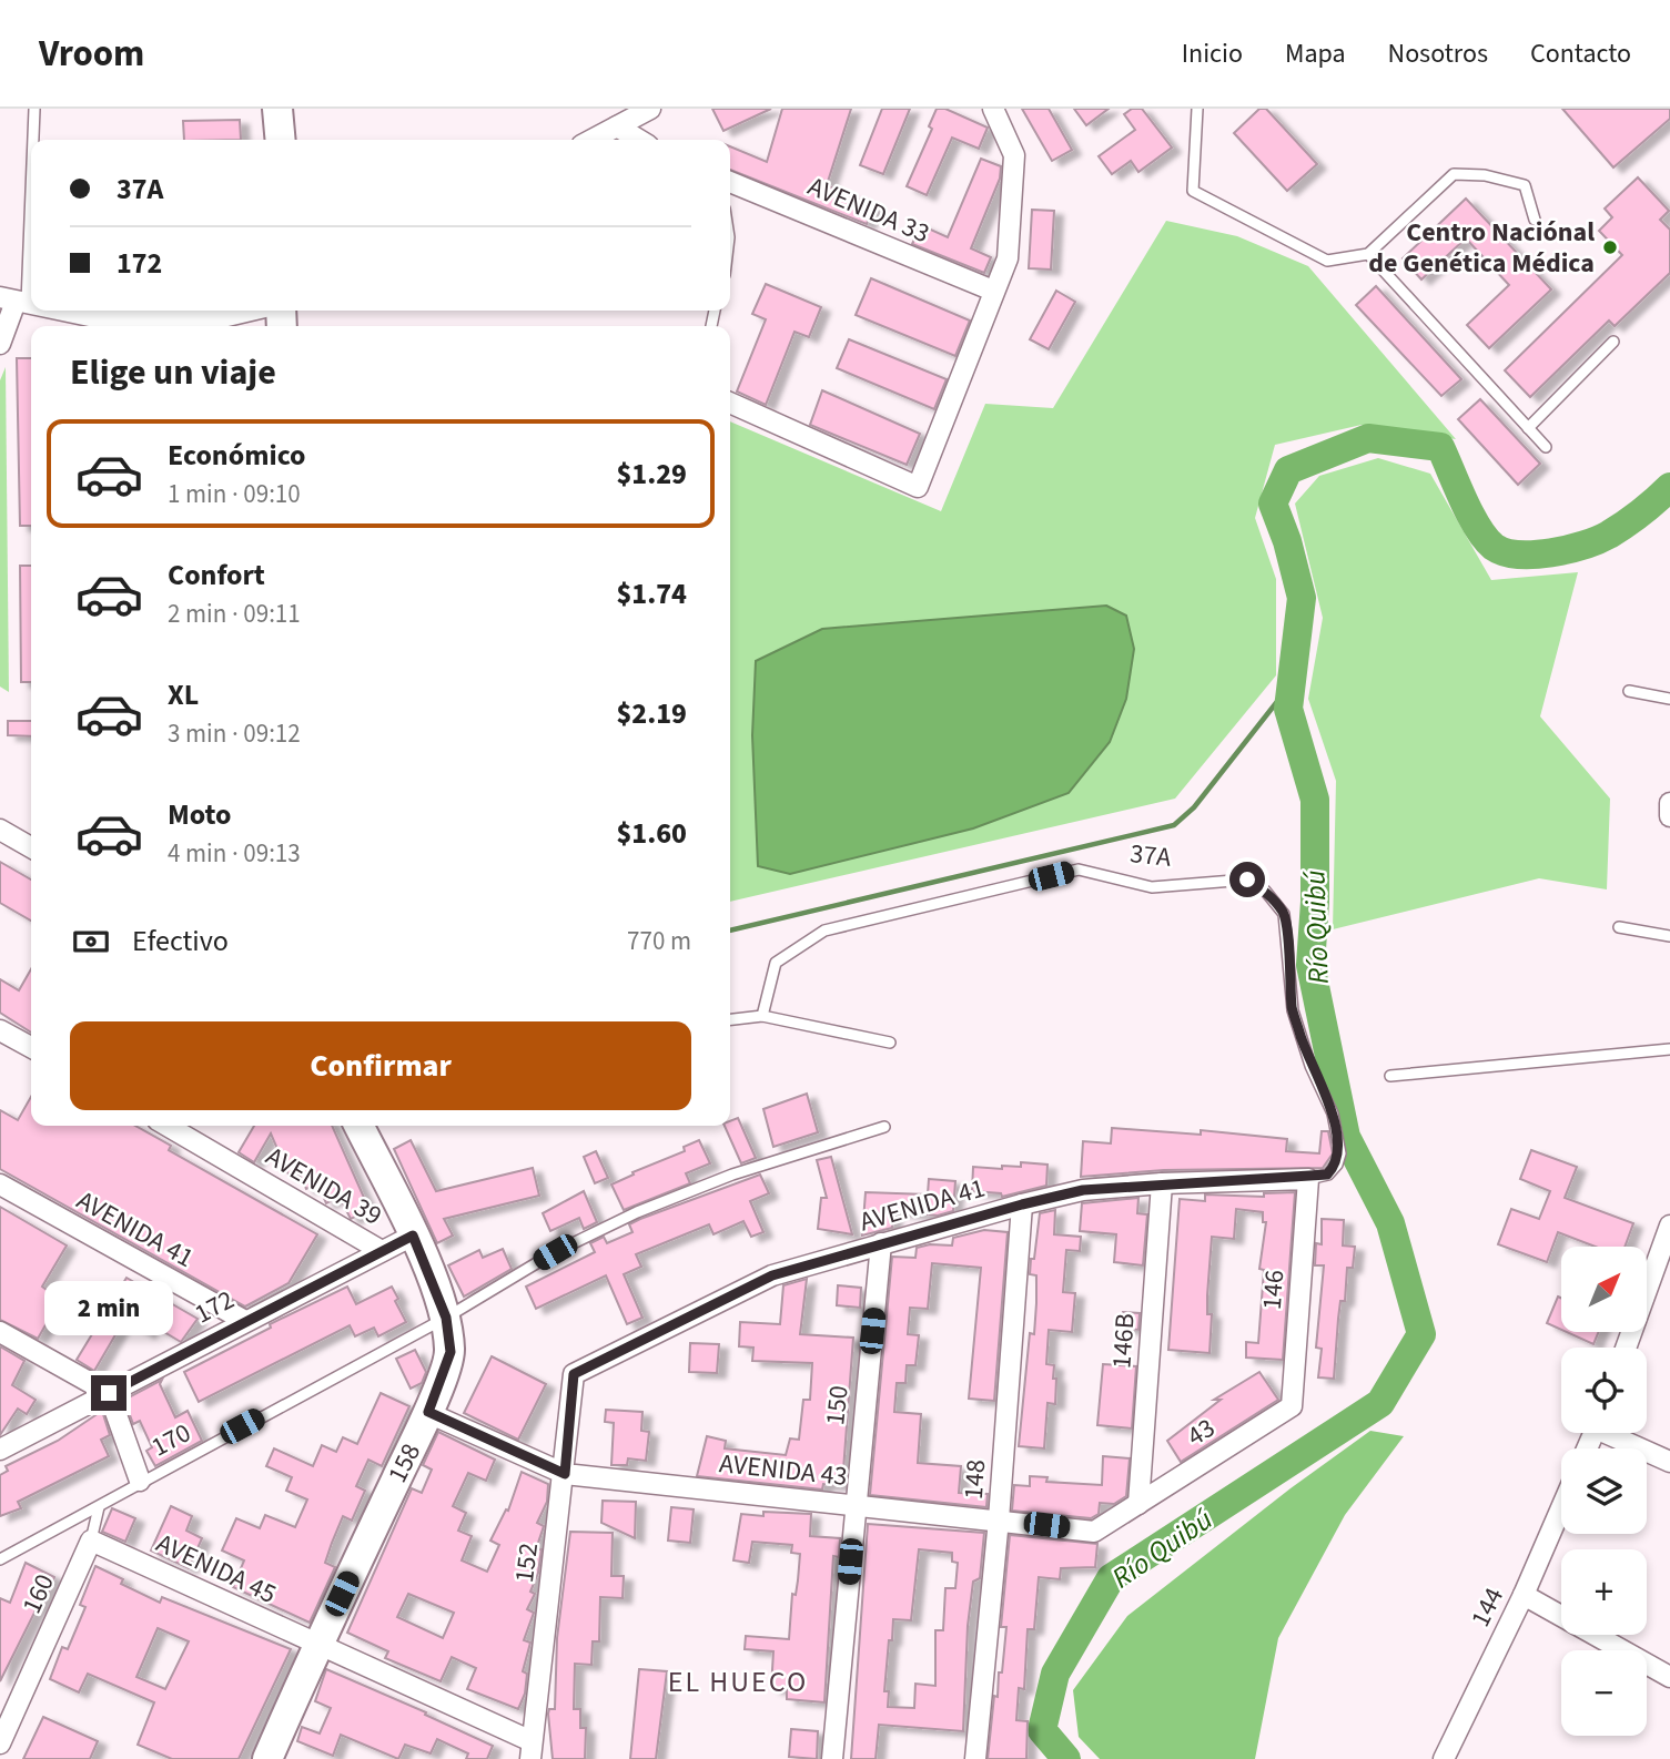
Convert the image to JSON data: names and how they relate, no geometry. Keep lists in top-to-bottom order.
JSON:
{
  "streets": {
    "street": [
      "AVENIDA 33",
      "AVENIDA 39",
      "AVENIDA 41",
      "146",
      "172",
      "146B",
      "150",
      "43",
      "158",
      "AVENIDA 43",
      "148",
      "152",
      "AVENIDA 45",
      "160",
      "144"
    ],
    "lane": ["37A", "170"]
  },
  "crossings": [
    ["37A", "AVENIDA 41"],
    ["37A", "146"],
    ["AVENIDA 39", "172"],
    ["AVENIDA 41", "146"],
    ["AVENIDA 41", "172"],
    ["AVENIDA 41", "146B"],
    ["AVENIDA 41", "150"],
    ["AVENIDA 41", "148"],
    ["AVENIDA 41", "152"],
    ["146", "43"],
    ["172", "158"],
    ["146B", "43"],
    ["146B", "AVENIDA 43"],
    ["150", "AVENIDA 43"],
    ["43", "AVENIDA 43"],
    ["170", "158"],
    ["170", "160"],
    ["158", "AVENIDA 43"],
    ["158", "AVENIDA 45"],
    ["AVENIDA 43", "148"],
    ["AVENIDA 43", "152"],
    ["152", "AVENIDA 45"],
    ["AVENIDA 45", "160"]
  ],
  "districts": ["EL HUECO"],
  "water": ["Río Quibú"],
  "places": ["Centro Naciónal de Genética Médica"],
  "north": "top right",
  "page": {
    "header": "Vroom",
    "nav": [
      "Inicio",
      "Mapa",
      "Nosotros",
      "Contacto"
    ],
    "banner": ["37A", "172"],
    "heading": "Elige un viaje",
    "list": [
      {
        "name": "Económico",
        "note": "1 min · 09:10",
        "value": "$1.29"
      },
      {
        "name": "Confort",
        "note": "2 min · 09:11",
        "value": "$1.74"
      },
      {
        "name": "XL",
        "note": "3 min · 09:12",
        "value": "$2.19"
      },
      {
        "name": "Moto",
        "note": "4 min · 09:13",
        "value": "$1.60"
      }
    ],
    "pay": ["Efectivo", "770 m"],
    "buttons": "Confirmar",
    "map_buttons": ["+", "−"],
    "bubble": "2 min"
  }
}
